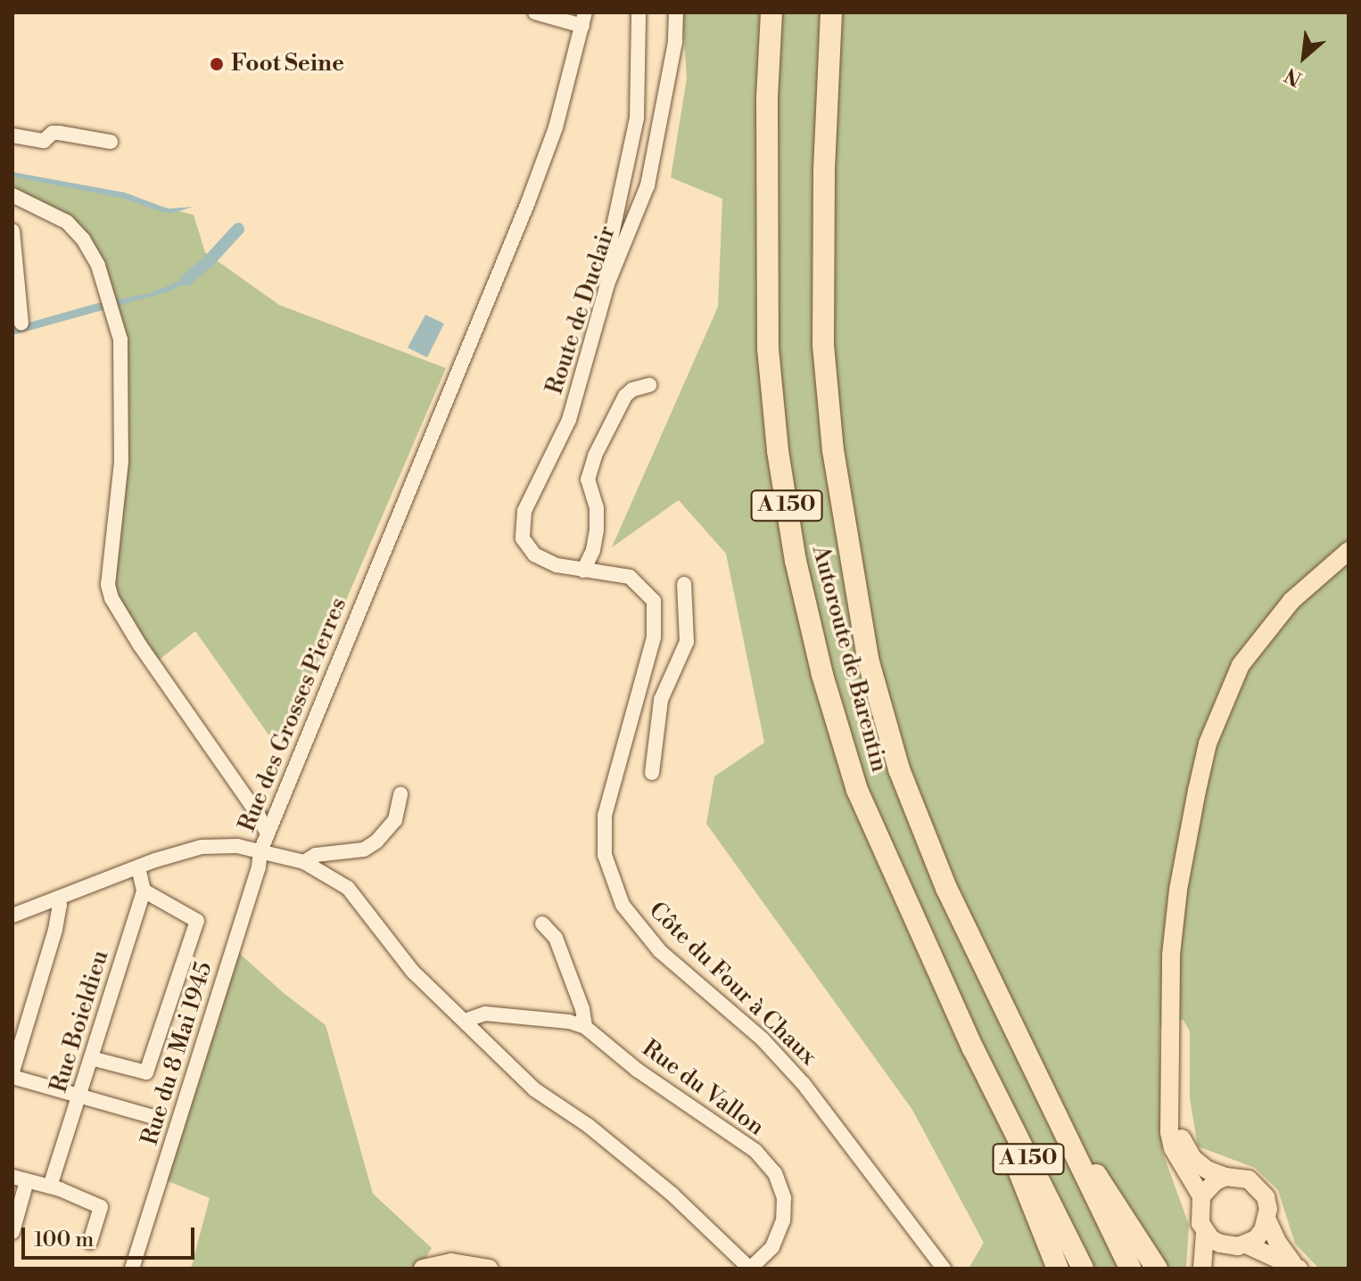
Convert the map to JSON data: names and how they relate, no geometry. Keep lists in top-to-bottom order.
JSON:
{
  "streets": {
    "highway": ["A 150", "Autoroute de Barentin"],
    "street": [
      "Route de Duclair",
      "Rue des Grosses Pierres",
      "Côte du Four à Chaux",
      "Rue Boieldieu",
      "Rue du 8 Mai 1945",
      "Rue du Vallon"
    ]
  },
  "crossings": [
    ["Route de Duclair", "Côte du Four à Chaux"],
    ["Rue des Grosses Pierres", "Rue du 8 Mai 1945"],
    ["Rue des Grosses Pierres", "Rue du Vallon"]
  ],
  "places": ["Foot Seine"],
  "scale_bar": "100 m",
  "north": "bottom left"
}
